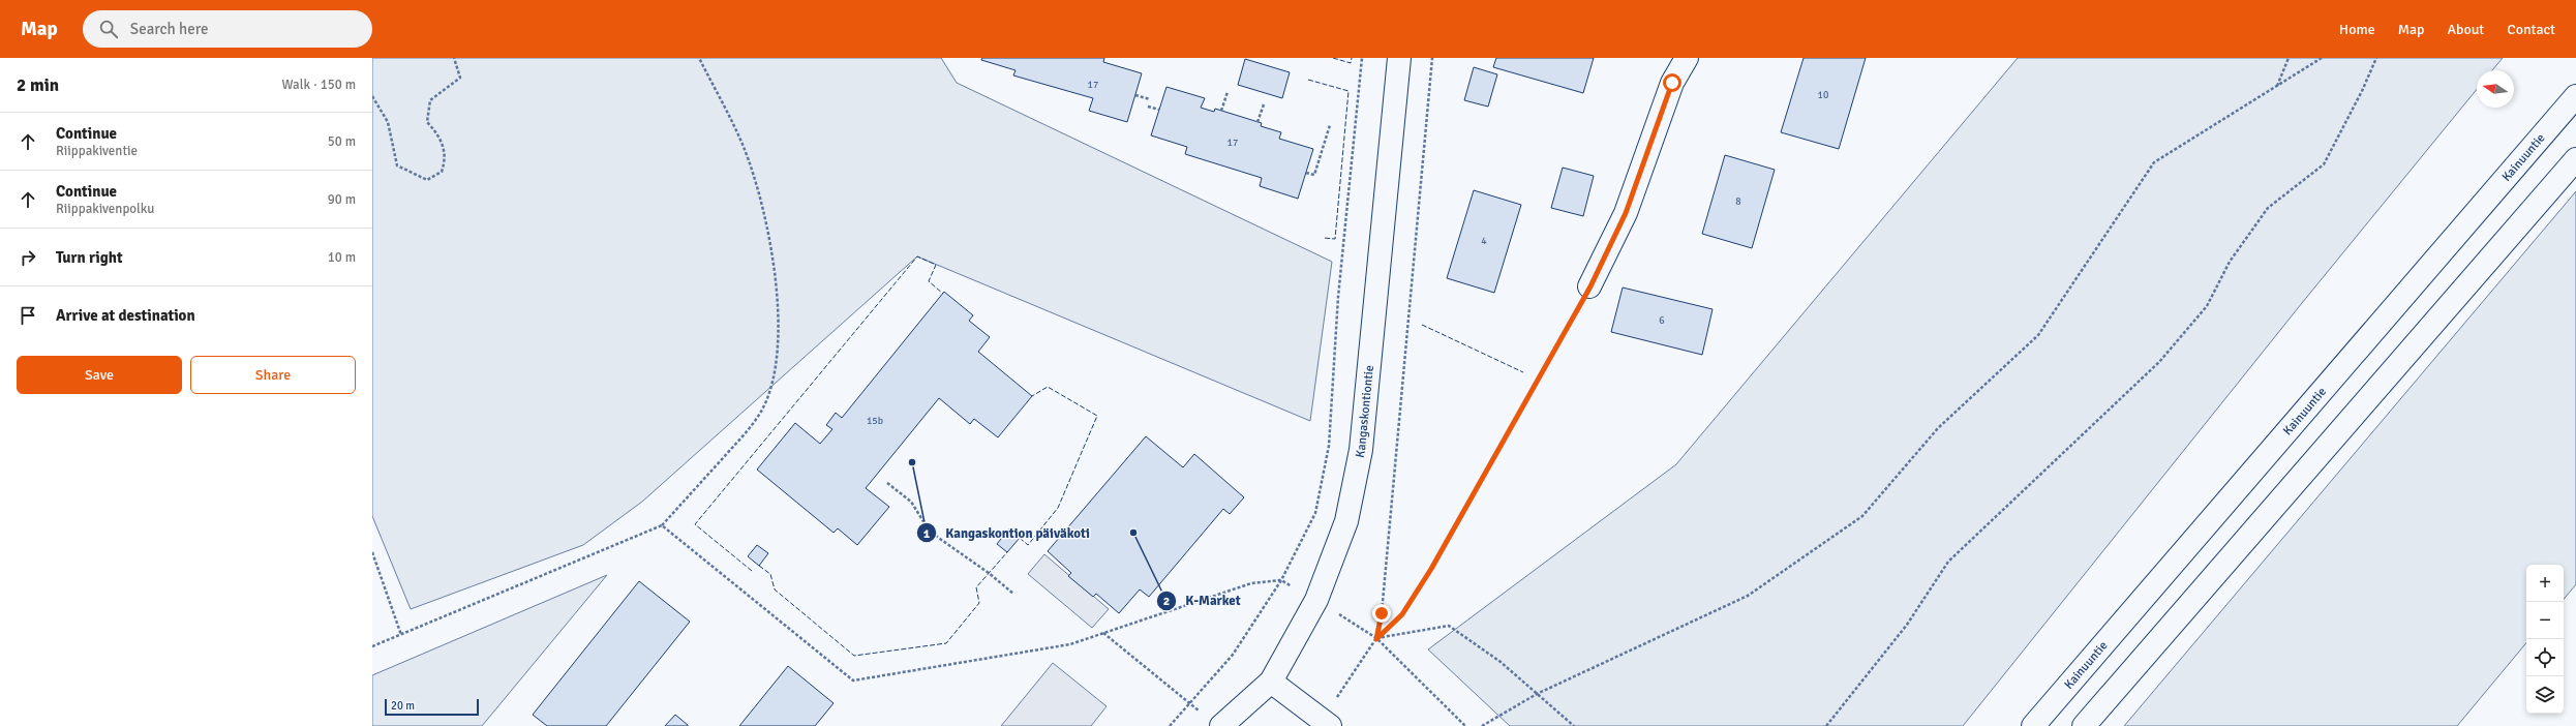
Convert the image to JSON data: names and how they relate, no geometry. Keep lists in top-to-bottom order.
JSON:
{
  "streets": {
    "main road": ["Kainuuntie", "Kangaskontiontie"]
  },
  "places": ["Kangaskontion päiväkoti", "K-Market"],
  "house_numbers": [
    "17",
    "10",
    "17",
    "8",
    "4",
    "6",
    "15b"
  ],
  "scale_bar": "20 m",
  "north": "left",
  "page": {
    "header": "Map",
    "search": "Search here",
    "nav": [
      "Home",
      "Map",
      "About",
      "Contact"
    ],
    "heading": ["2 min", "Walk · 150 m"],
    "list": [
      ["Continue", "Riippakiventie", "50 m"],
      ["Continue", "Riippakivenpolku", "90 m"],
      ["Turn right", "10 m"],
      "Arrive at destination"
    ],
    "buttons": ["Save", "Share"],
    "map_buttons": ["+", "−"],
    "scale": "20 m"
  }
}
